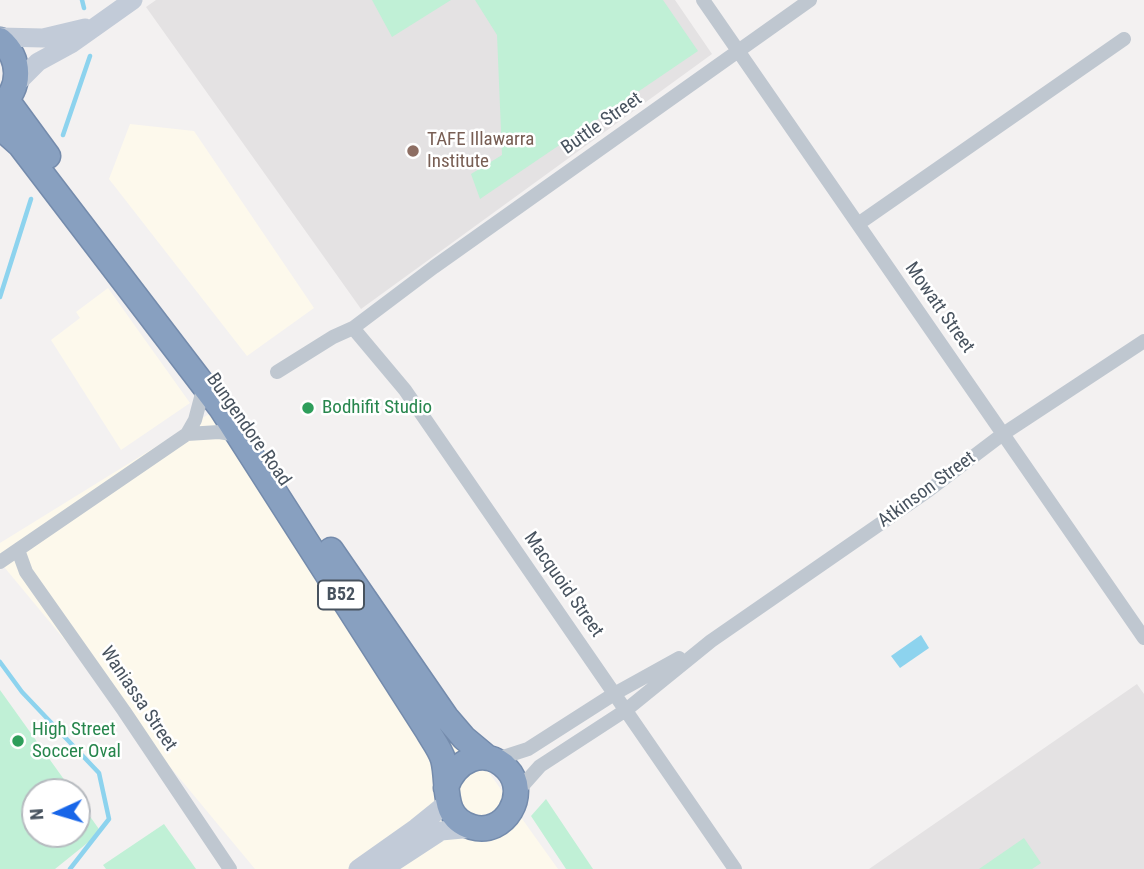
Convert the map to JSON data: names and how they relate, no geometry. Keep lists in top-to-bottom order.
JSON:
{
  "streets": {
    "highway": ["Bungendore Road", "B52"],
    "street": [
      "Buttle Street",
      "Mowatt Street",
      "Atkinson Street",
      "Macquoid Street",
      "Waniassa Street"
    ]
  },
  "crossings": [
    ["Buttle Street", "Mowatt Street"],
    ["Buttle Street", "Macquoid Street"],
    ["Mowatt Street", "Atkinson Street"],
    ["Bungendore Road", "Atkinson Street"],
    ["Bungendore Road", "B52"],
    ["Atkinson Street", "Macquoid Street"],
    ["Atkinson Street", "B52"]
  ],
  "places": ["TAFE Illawarra Institute", "Bodhifit Studio", "High Street Soccer Oval"],
  "north": "left"
}
